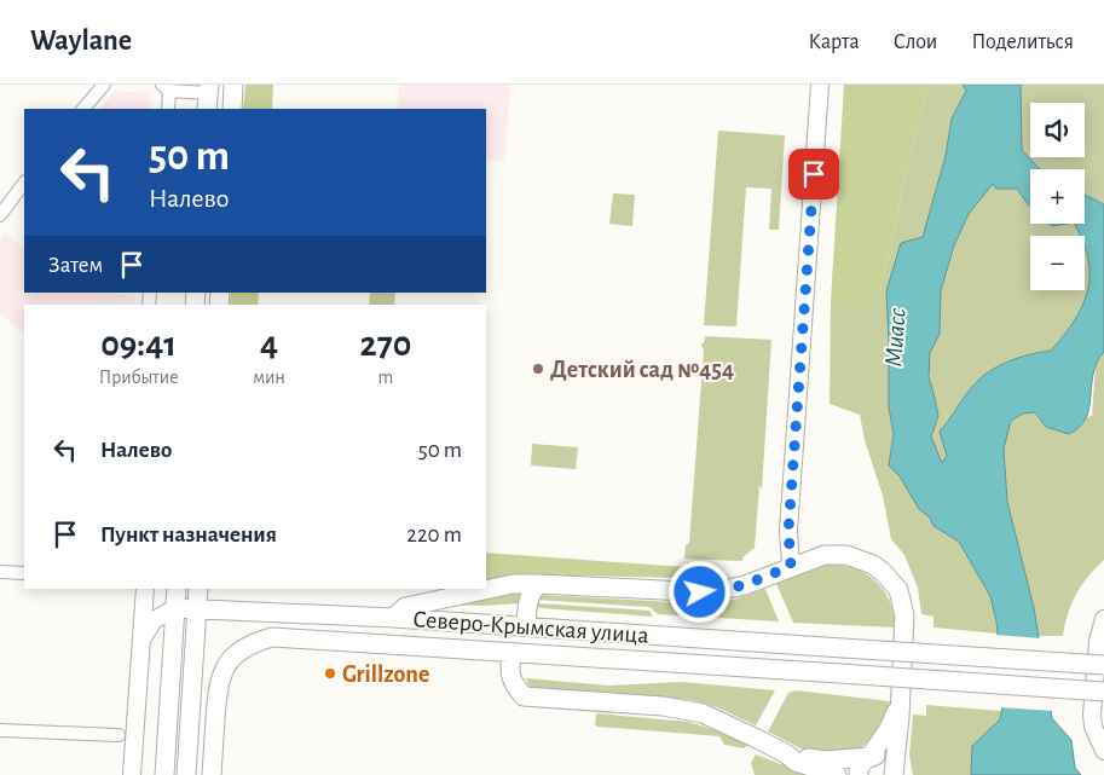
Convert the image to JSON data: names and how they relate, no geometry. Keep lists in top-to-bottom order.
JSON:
{
  "streets": {
    "main road": ["Северо-Крымская улица"]
  },
  "water": ["Миасс"],
  "places": ["Детский сад №454", "Grillzone"],
  "page": {
    "header": "Waylane",
    "nav": ["Карта", "Слои", "Поделиться"],
    "map_buttons": ["+", "−"],
    "turn": ["50 m", "Налево"],
    "then": "Затем",
    "eta": [
      "09:41",
      "Прибытие",
      "4",
      "мин",
      "270",
      "m"
    ],
    "list": [
      {
        "name": "Налево",
        "value": "50 m"
      },
      {
        "name": "Пункт назначения",
        "value": "220 m"
      }
    ]
  }
}
